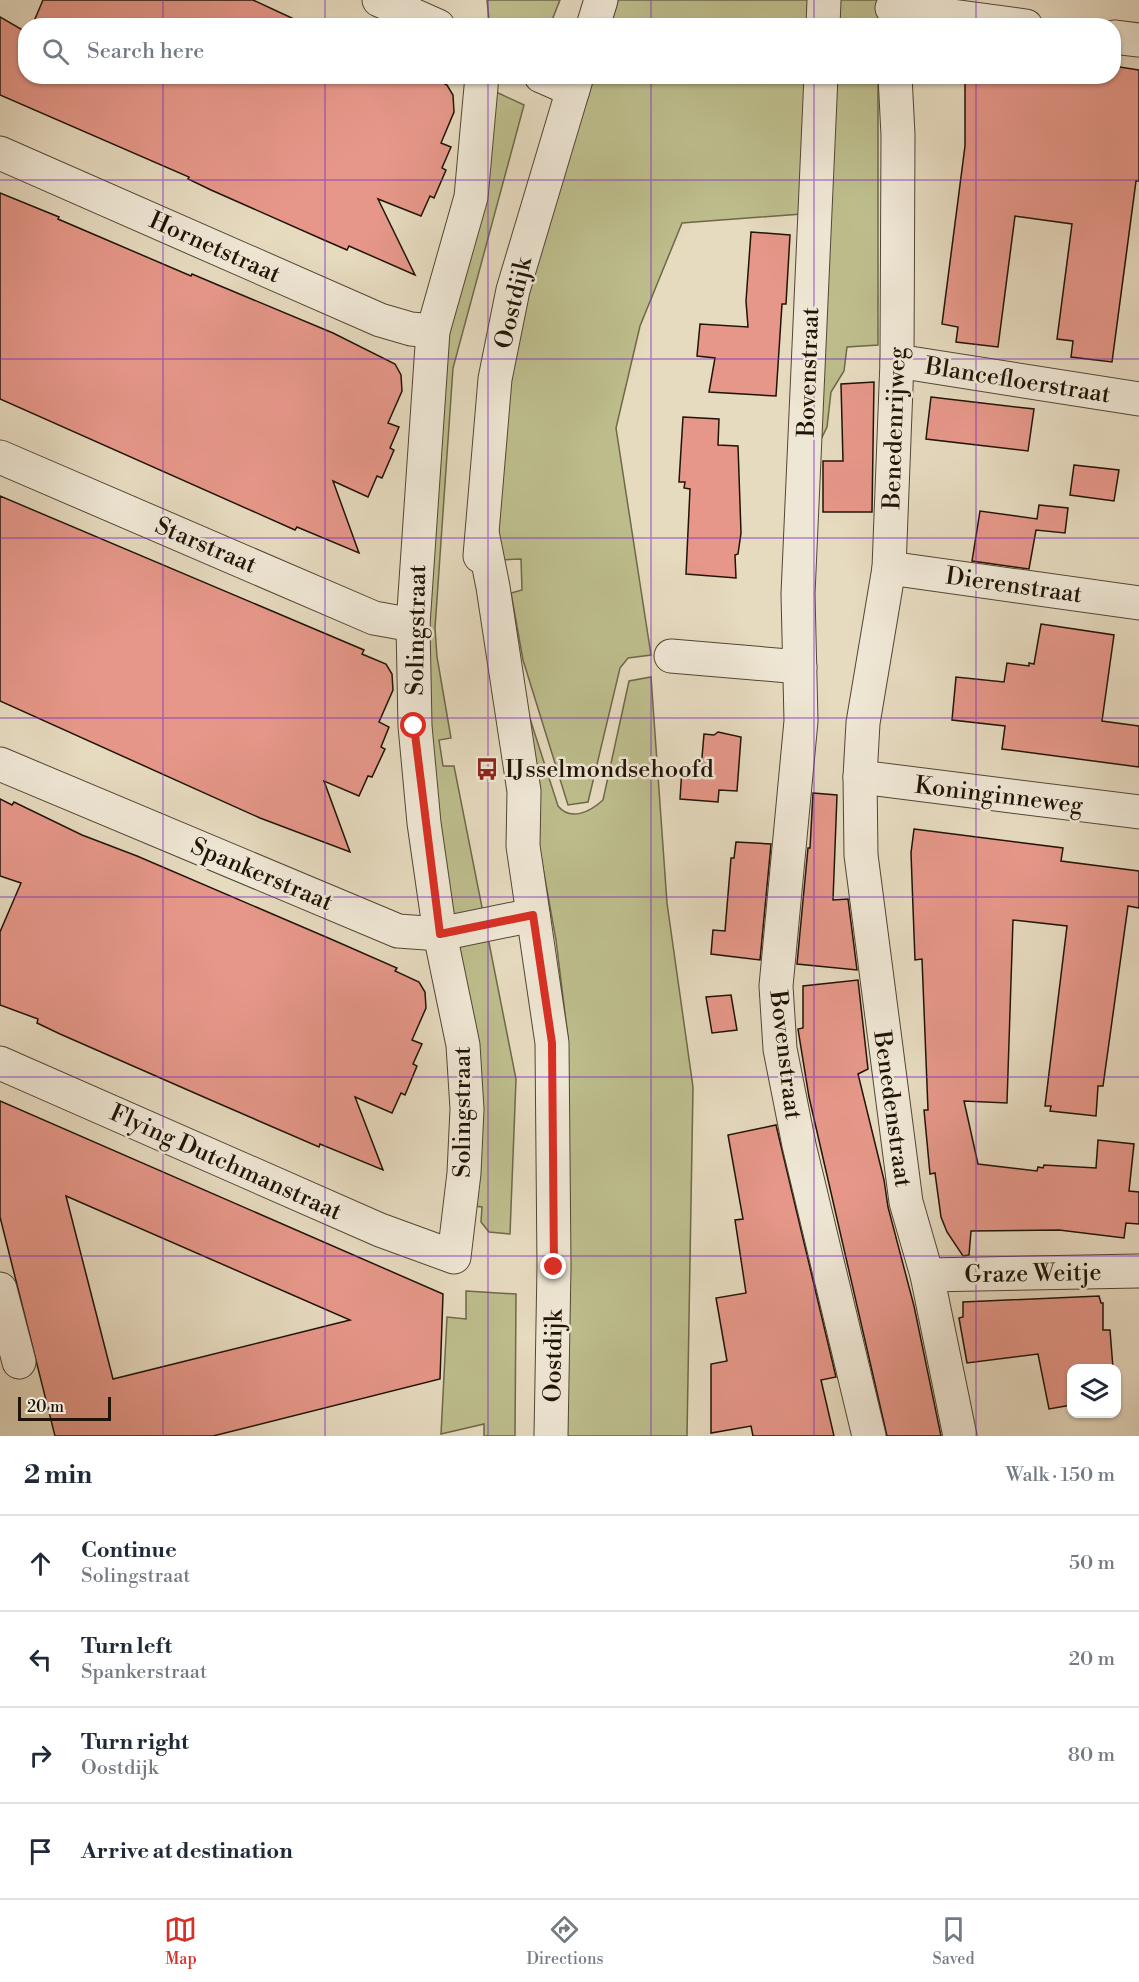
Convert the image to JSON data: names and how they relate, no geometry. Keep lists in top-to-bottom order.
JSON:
{
  "streets": {
    "street": [
      "Hornetstraat",
      "Oostdijk",
      "Bovenstraat",
      "Blancefloerstraat",
      "Benedenrijweg",
      "Starstraat",
      "Dierenstraat",
      "Solingstraat",
      "Koninginneweg",
      "Spankerstraat",
      "Benedenstraat",
      "Flying Dutchmanstraat",
      "Graze Weitje"
    ]
  },
  "crossings": [
    ["Hornetstraat", "Solingstraat"],
    ["Oostdijk", "Spankerstraat"],
    ["Blancefloerstraat", "Benedenrijweg"],
    ["Benedenrijweg", "Dierenstraat"],
    ["Benedenrijweg", "Koninginneweg"],
    ["Benedenrijweg", "Benedenstraat"],
    ["Starstraat", "Solingstraat"],
    ["Solingstraat", "Spankerstraat"],
    ["Solingstraat", "Flying Dutchmanstraat"],
    ["Koninginneweg", "Benedenstraat"],
    ["Benedenstraat", "Graze Weitje"]
  ],
  "places": {
    "bus stop": ["IJsselmondsehoofd"]
  },
  "scale_bar": "20 m",
  "page": {
    "search": "Search here",
    "scale": "20 m",
    "heading": ["2 min", "Walk · 150 m"],
    "list": [
      ["Continue", "Solingstraat", "50 m"],
      ["Turn left", "Spankerstraat", "20 m"],
      ["Turn right", "Oostdijk", "80 m"],
      "Arrive at destination"
    ],
    "nav": ["Map", "Directions", "Saved"]
  }
}
